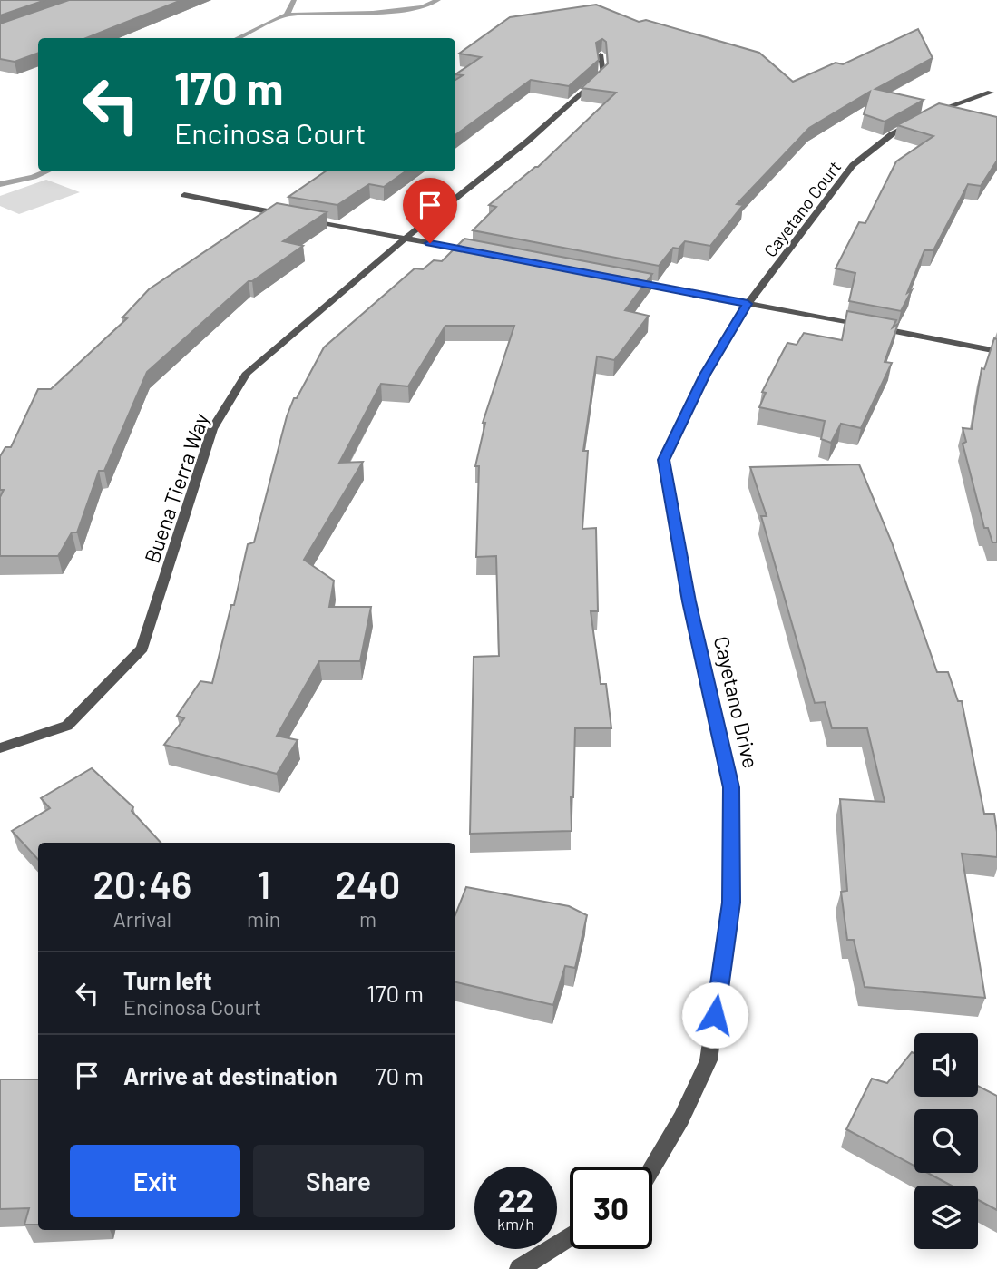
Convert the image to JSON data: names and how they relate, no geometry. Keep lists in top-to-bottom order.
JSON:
{
  "streets": {
    "street": ["Cayetano Court", "Buena Tierra Way", "Cayetano Drive"]
  },
  "crossings": [
    ["Cayetano Court", "Cayetano Drive"]
  ],
  "page": {
    "turn": ["170 m", "Encinosa Court"],
    "eta": [
      "20:46",
      "Arrival",
      "1",
      "min",
      "240",
      "m"
    ],
    "list": [
      {
        "name": "Turn left",
        "note": "Encinosa Court",
        "value": "170 m"
      },
      {
        "name": "Arrive at destination",
        "value": "70 m"
      }
    ],
    "buttons": ["Exit", "Share"],
    "speed": "22 km/h",
    "limit": "30"
  }
}
